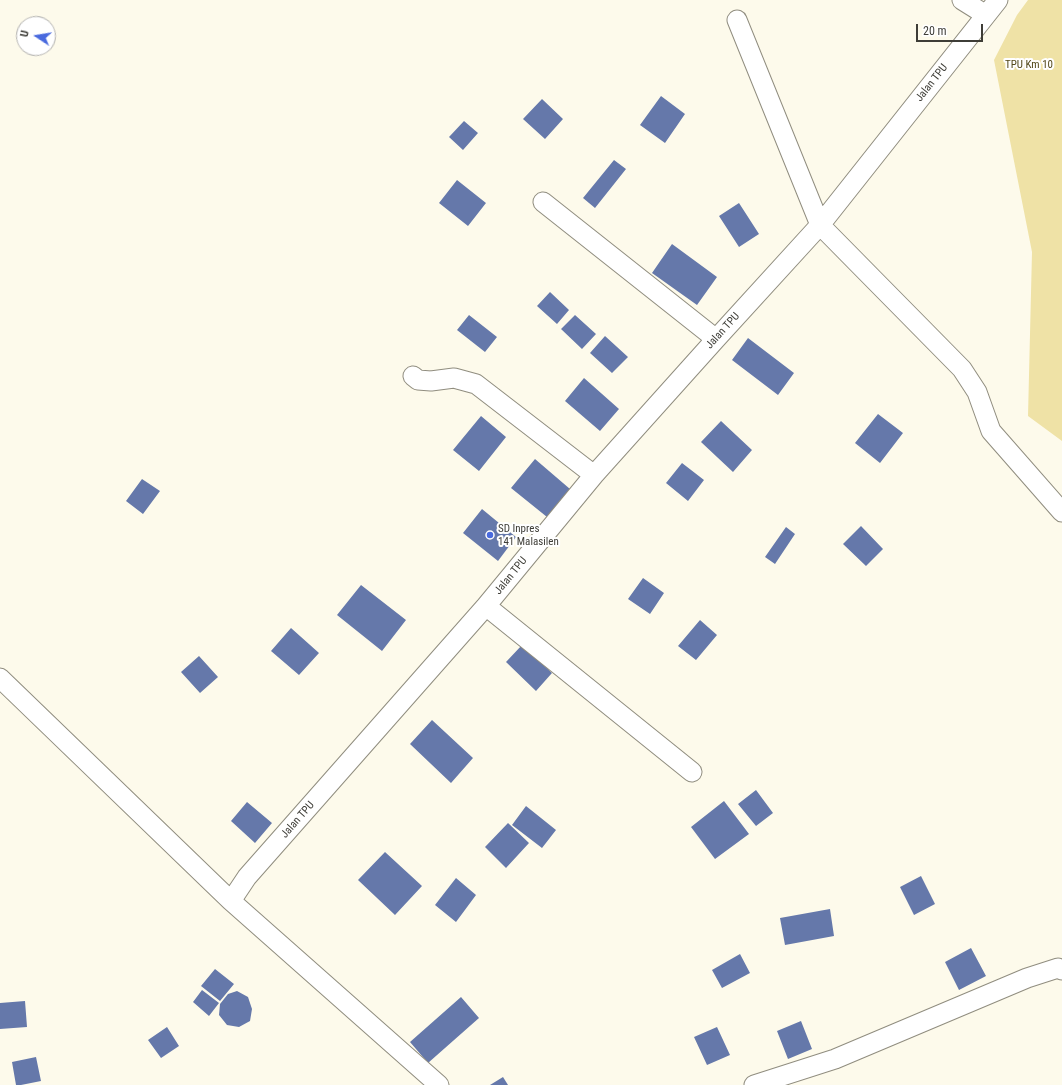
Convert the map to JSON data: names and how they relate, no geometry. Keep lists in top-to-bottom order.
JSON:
{
  "streets": {
    "street": ["Jalan TPU"]
  },
  "parks": ["TPU Km 10"],
  "places": ["SD Inpres 141 Malasilen"],
  "scale_bar": "20 m",
  "north": "left"
}
